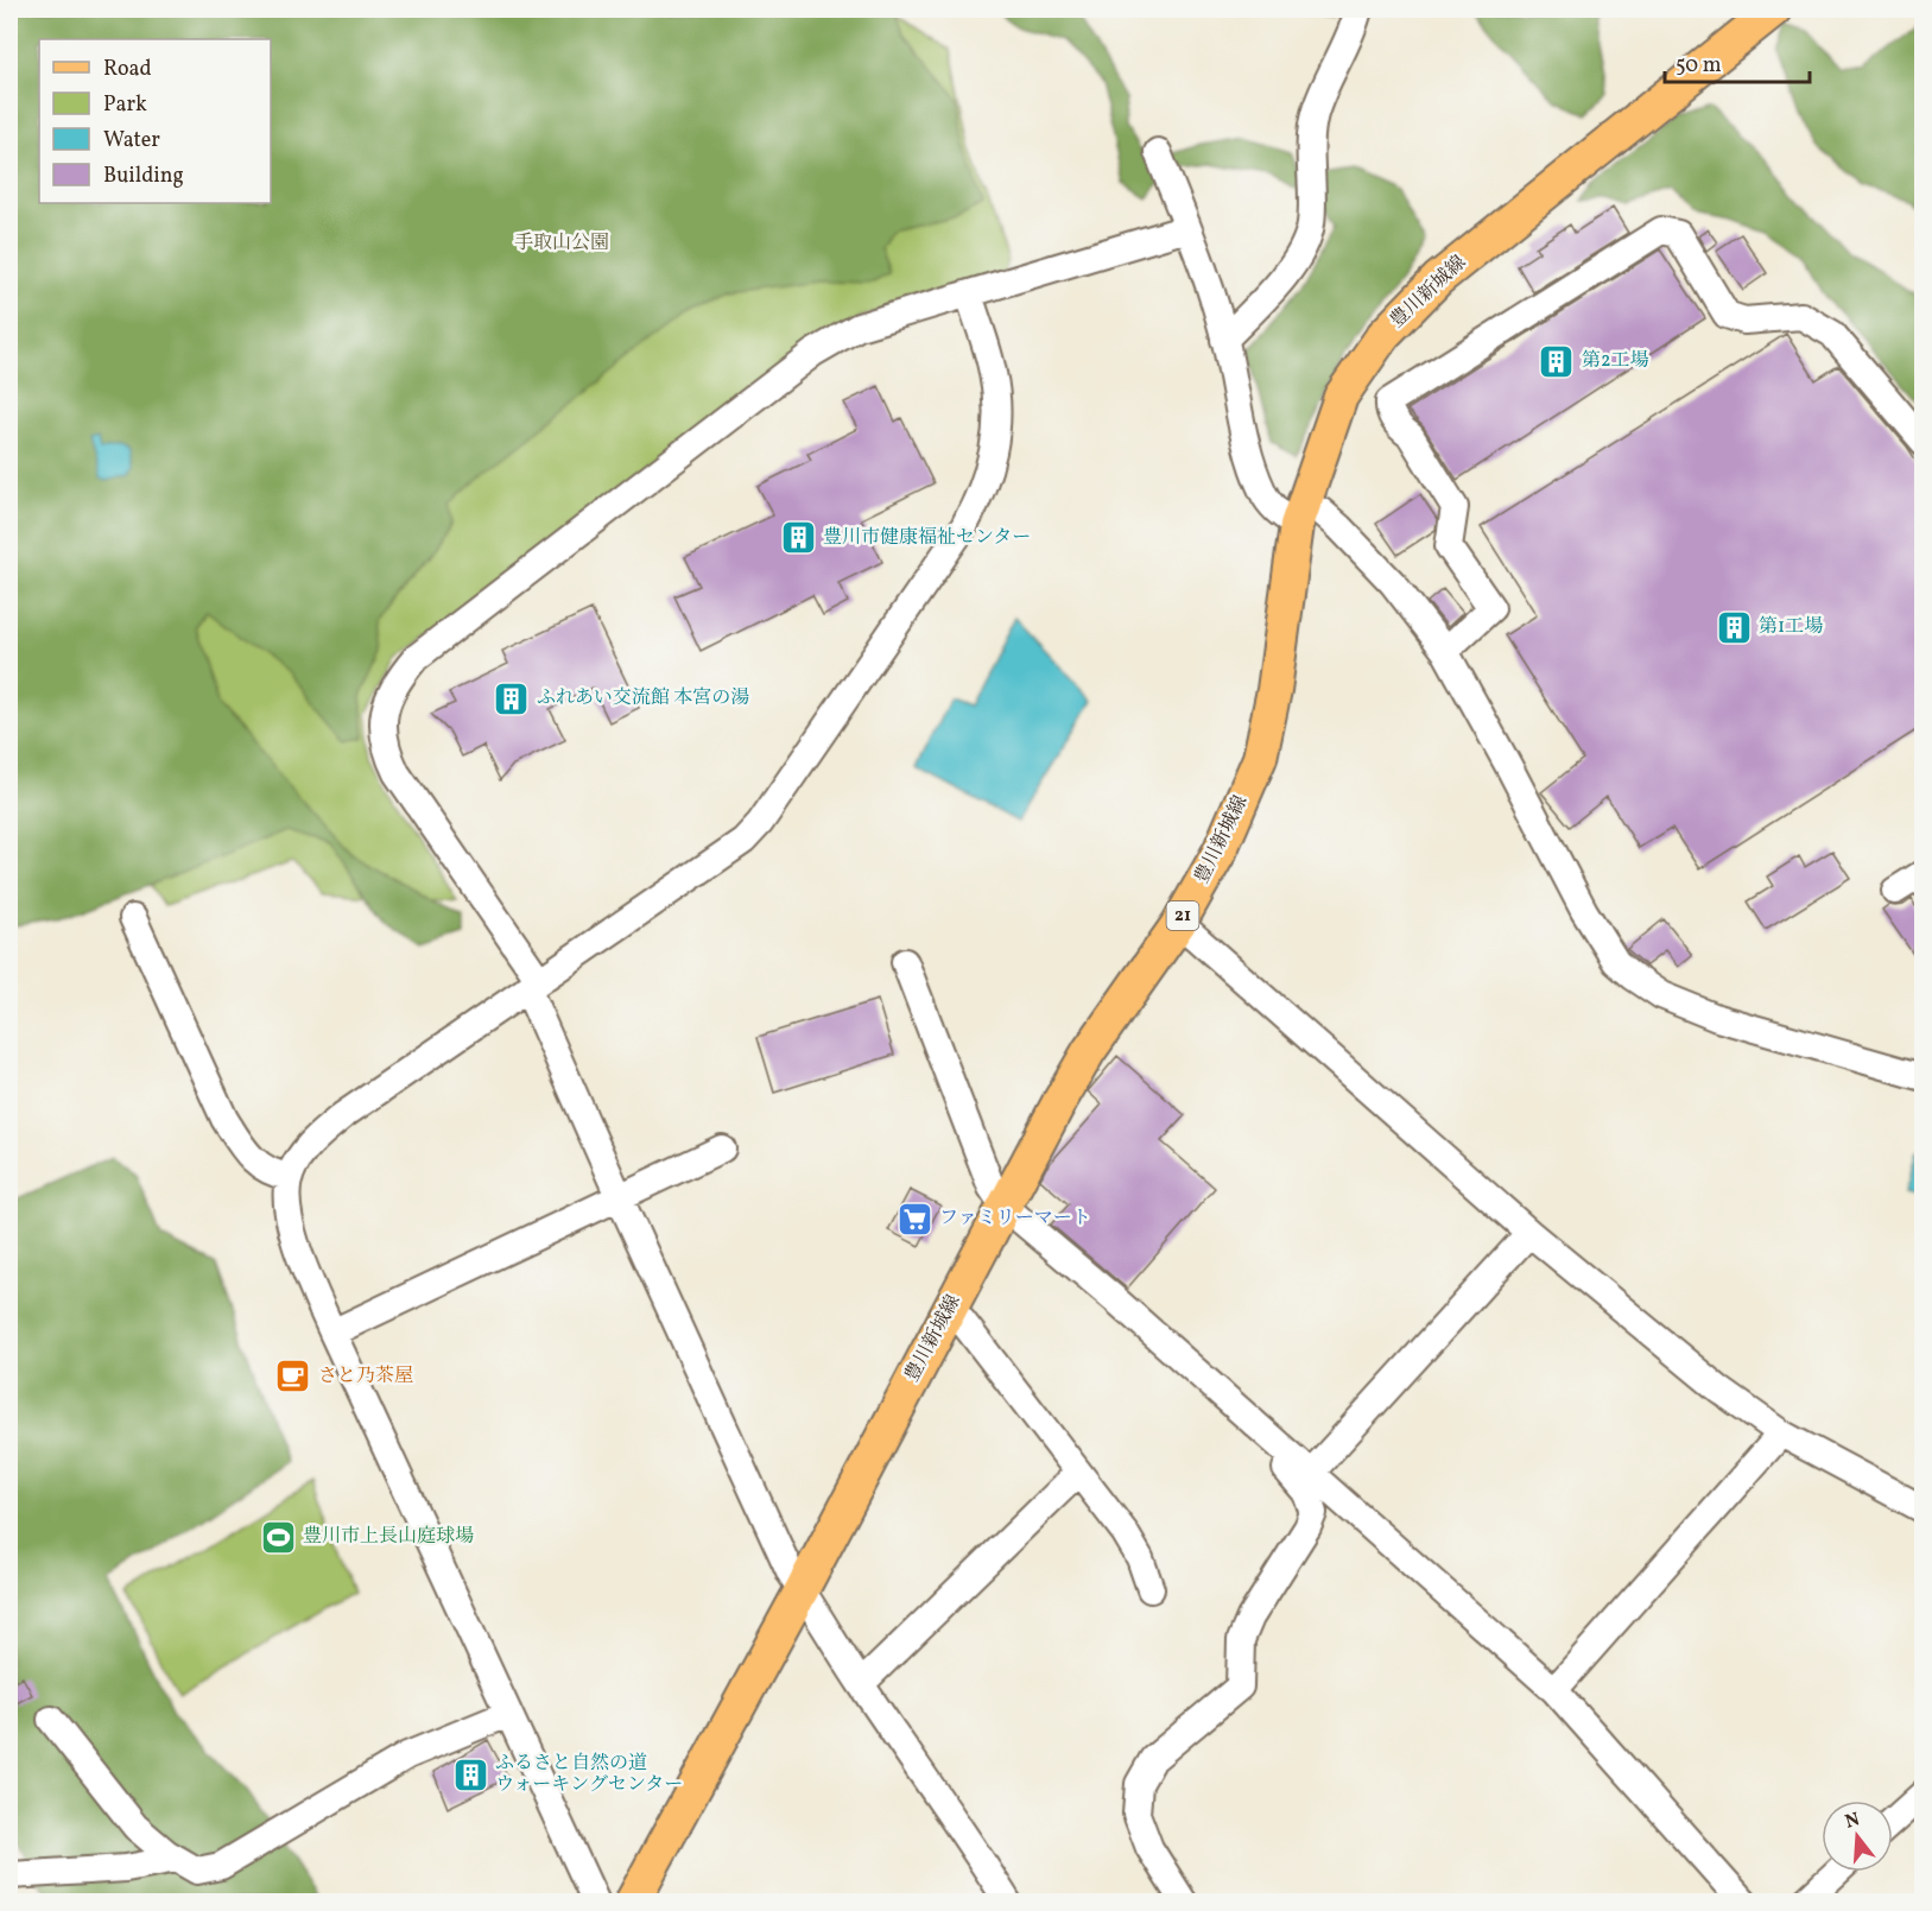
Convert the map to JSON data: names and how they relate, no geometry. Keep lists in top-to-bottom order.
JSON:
{
  "streets": {
    "main road": ["豊川新城線", "21"]
  },
  "parks": ["手取山公園"],
  "places": {
    "building": [
      "第2工場",
      "豊川市健康福祉センター",
      "第1工場",
      "ふれあい交流館 本宮の湯",
      "ふるさと自然の道 ウォーキングセンター"
    ],
    "supermarket": ["ファミリーマート"],
    "cafe": ["さと乃茶屋"],
    "sports": ["豊川市上長山庭球場"]
  },
  "legend": [
    "Road",
    "Park",
    "Water",
    "Building"
  ],
  "scale_bar": "50 m",
  "north": "top"
}
